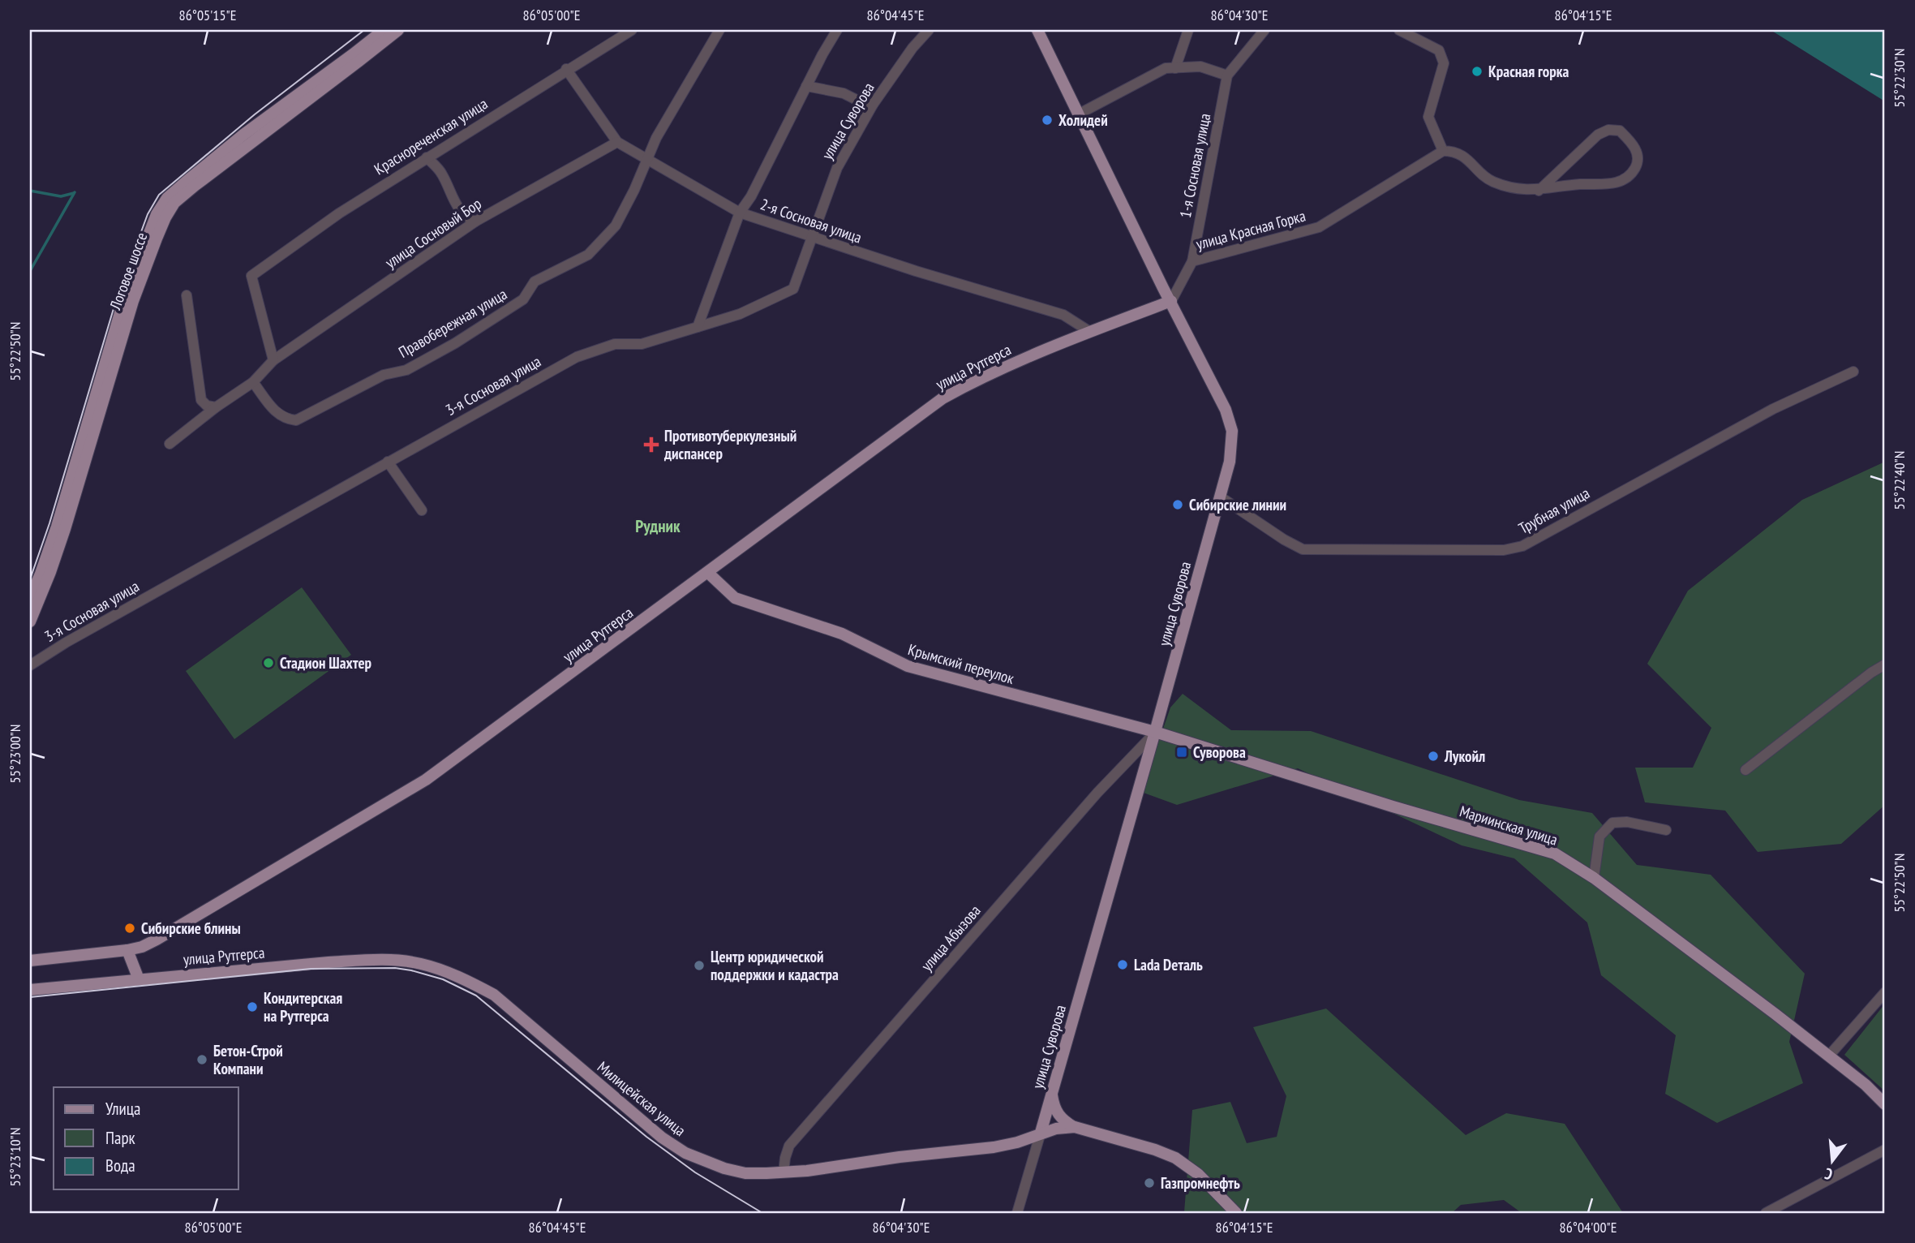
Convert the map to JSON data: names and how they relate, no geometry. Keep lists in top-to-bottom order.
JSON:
{
  "streets": {
    "main road": [
      "улица Суворова",
      "Логовое шоссе",
      "улица Рутгерса",
      "Крымский переулок",
      "Мариинская улица",
      "Милицейская улица"
    ],
    "street": [
      "Краснореченская улица",
      "1-я Сосновая улица",
      "2-я Сосновая улица",
      "улица Красная Горка",
      "улица Сосновый Бор",
      "Правобережная улица",
      "3-я Сосновая улица",
      "Трубная улица",
      "улица Абызова"
    ]
  },
  "crossings": [
    ["улица Суворова", "2-я Сосновая улица"],
    ["улица Суворова", "улица Красная Горка"],
    ["улица Суворова", "улица Рутгерса"],
    ["улица Суворова", "3-я Сосновая улица"],
    ["улица Суворова", "Трубная улица"],
    ["улица Суворова", "Крымский переулок"],
    ["улица Суворова", "Мариинская улица"],
    ["улица Суворова", "улица Абызова"],
    ["улица Суворова", "Милицейская улица"],
    ["Краснореченская улица", "2-я Сосновая улица"],
    ["Краснореченская улица", "улица Сосновый Бор"],
    ["1-я Сосновая улица", "улица Красная Горка"],
    ["2-я Сосновая улица", "улица Сосновый Бор"],
    ["2-я Сосновая улица", "Правобережная улица"],
    ["2-я Сосновая улица", "улица Рутгерса"],
    ["улица Красная Горка", "улица Рутгерса"],
    ["улица Сосновый Бор", "Правобережная улица"],
    ["улица Рутгерса", "Крымский переулок"],
    ["улица Рутгерса", "Милицейская улица"],
    ["Крымский переулок", "Мариинская улица"],
    ["Крымский переулок", "улица Абызова"],
    ["Мариинская улица", "улица Абызова"],
    ["улица Абызова", "Милицейская улица"]
  ],
  "districts": ["Рудник"],
  "places": {
    "other": [
      "Красная горка",
      "Холидей",
      "Сибирские линии",
      "Стадион Шахтер",
      "Лукойл",
      "Сибирские блины",
      "Lada Dеталь",
      "Центр юридической поддержки и кадастра",
      "Кондитерская на Рутгерса",
      "Бетон-Строй Компани",
      "Газпромнефть"
    ],
    "health": ["Противотуберкулезный диспансер"],
    "transit": ["Суворова"]
  },
  "legend": ["Улица", "Парк", "Вода"],
  "north": "bottom",
  "coordinates": [
    "86°05'15\"E",
    "86°05'00\"E",
    "86°04'45\"E",
    "86°04'30\"E",
    "86°04'15\"E",
    "55°22'30\"N",
    "55°22'50\"N",
    "55°22'40\"N",
    "55°23'00\"N",
    "55°23'10\"N",
    "86°04'00\"E"
  ]
}
